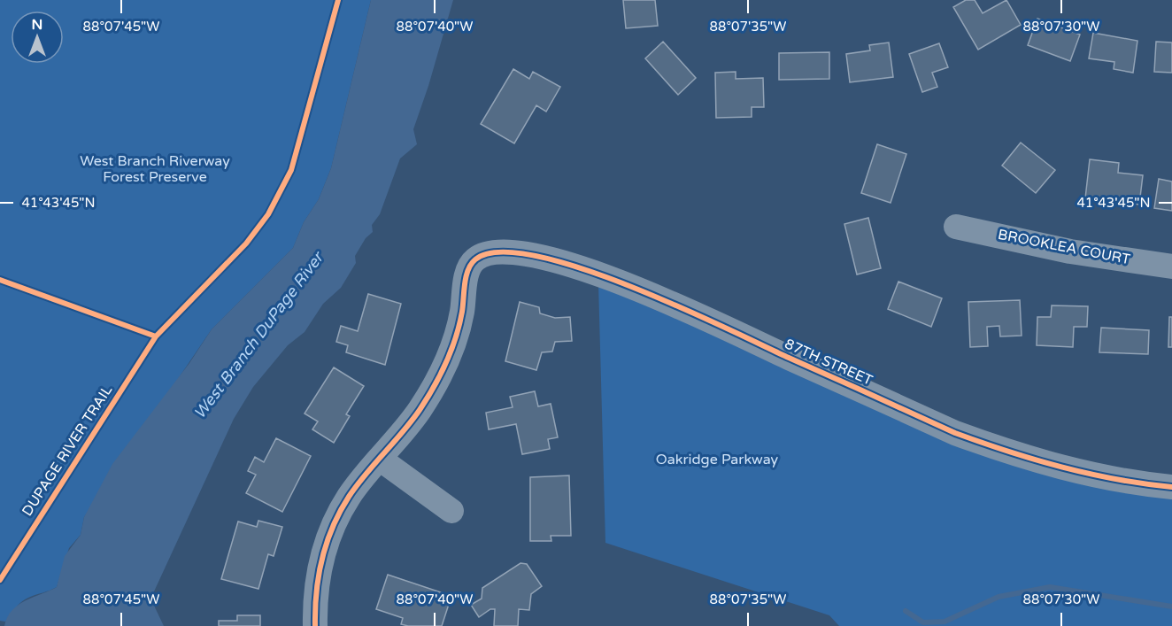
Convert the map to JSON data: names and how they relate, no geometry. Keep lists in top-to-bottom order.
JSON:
{
  "streets": {
    "street": ["BROOKLEA COURT", "87TH STREET"],
    "cycle path": ["DUPAGE RIVER TRAIL"]
  },
  "water": ["West Branch DuPage River"],
  "parks": ["West Branch Riverway Forest Preserve", "Oakridge Parkway"],
  "north": "top",
  "coordinates": [
    "88°07'45\"W",
    "88°07'40\"W",
    "88°07'35\"W",
    "88°07'30\"W",
    "41°43'45\"N"
  ]
}
